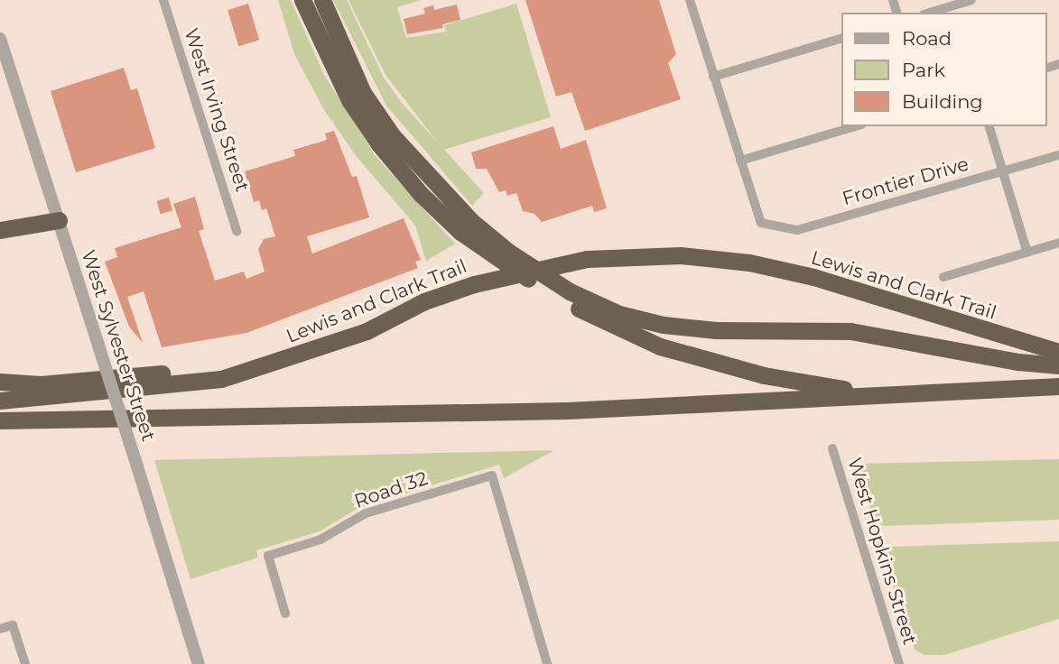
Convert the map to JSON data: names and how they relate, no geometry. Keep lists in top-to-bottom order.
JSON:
{
  "streets": {
    "highway": ["Lewis and Clark Trail"],
    "street": [
      "West Irving Street",
      "Frontier Drive",
      "West Sylvester Street",
      "Road 32",
      "West Hopkins Street"
    ]
  },
  "legend": ["Road", "Park", "Building"]
}
